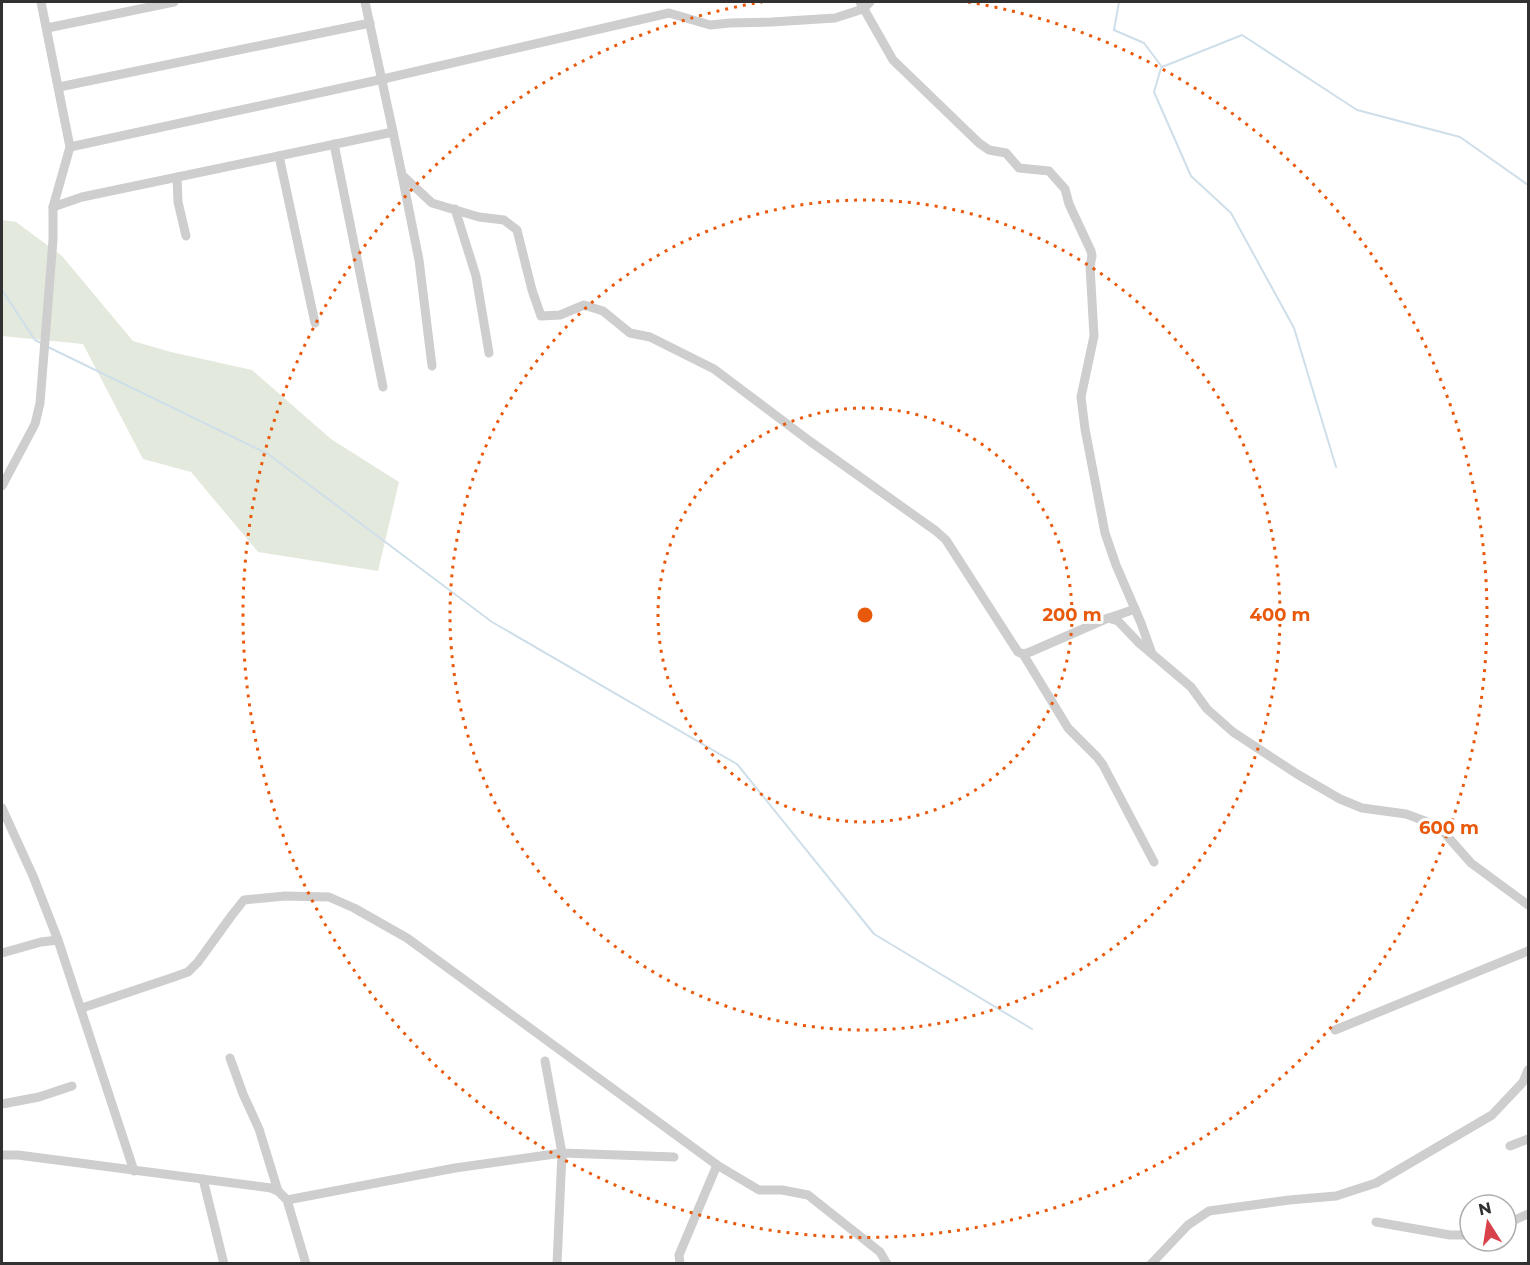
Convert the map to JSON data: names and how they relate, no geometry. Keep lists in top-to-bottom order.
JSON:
{
  "north": "top",
  "rings": ["200 m", "400 m", "600 m"]
}
